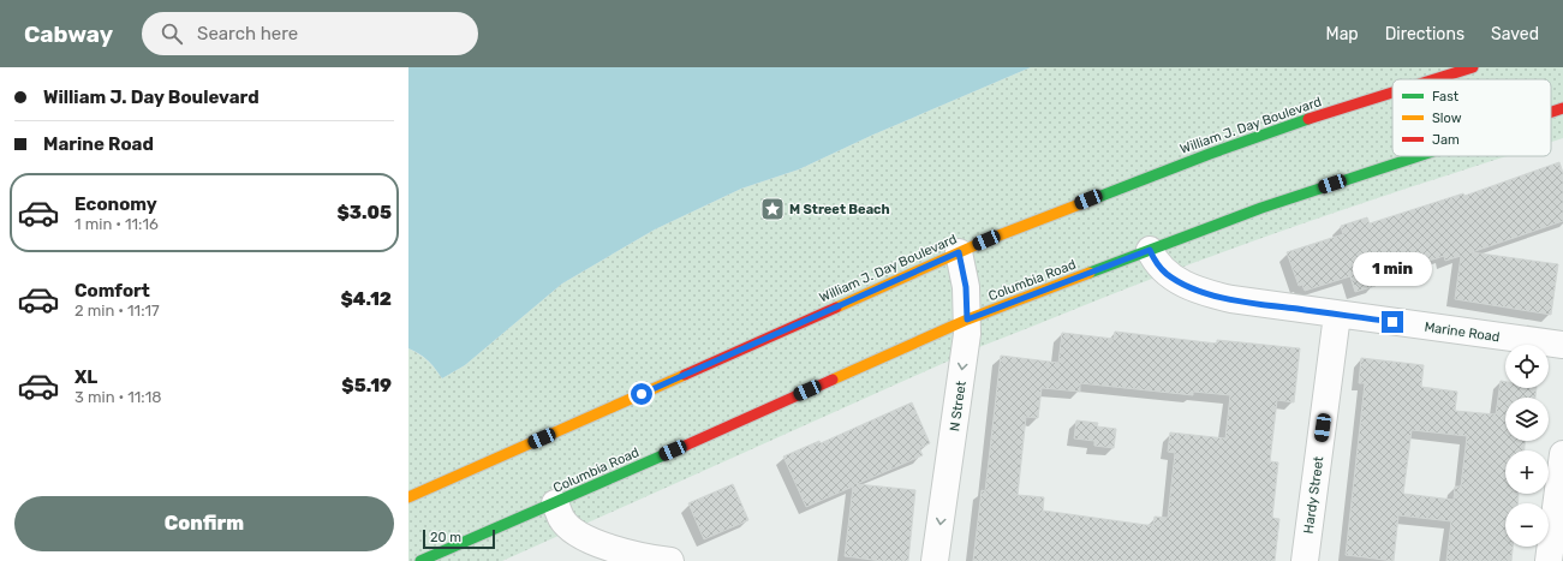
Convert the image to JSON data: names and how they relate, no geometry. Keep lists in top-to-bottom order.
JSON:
{
  "streets": {
    "main road": ["William J. Day Boulevard", "Columbia Road"],
    "street": ["Marine Road", "N Street", "Hardy Street"]
  },
  "crossings": [
    ["William J. Day Boulevard", "N Street"],
    ["Columbia Road", "Marine Road"],
    ["Columbia Road", "N Street"],
    ["Marine Road", "Hardy Street"]
  ],
  "one_way": ["N Street"],
  "places": {
    "place": ["M Street Beach"]
  },
  "legend": ["Fast", "Slow", "Jam"],
  "scale_bar": "20 m",
  "page": {
    "header": "Cabway",
    "search": "Search here",
    "nav": ["Map", "Directions", "Saved"],
    "banner": ["William J. Day Boulevard", "Marine Road"],
    "list": [
      {
        "name": "Economy",
        "note": "1 min · 11:16",
        "value": "$3.05"
      },
      {
        "name": "Comfort",
        "note": "2 min · 11:17",
        "value": "$4.12"
      },
      {
        "name": "XL",
        "note": "3 min · 11:18",
        "value": "$5.19"
      }
    ],
    "bubble": "1 min",
    "map_buttons": ["+", "−"],
    "buttons": "Confirm",
    "scale": "20 m"
  }
}
